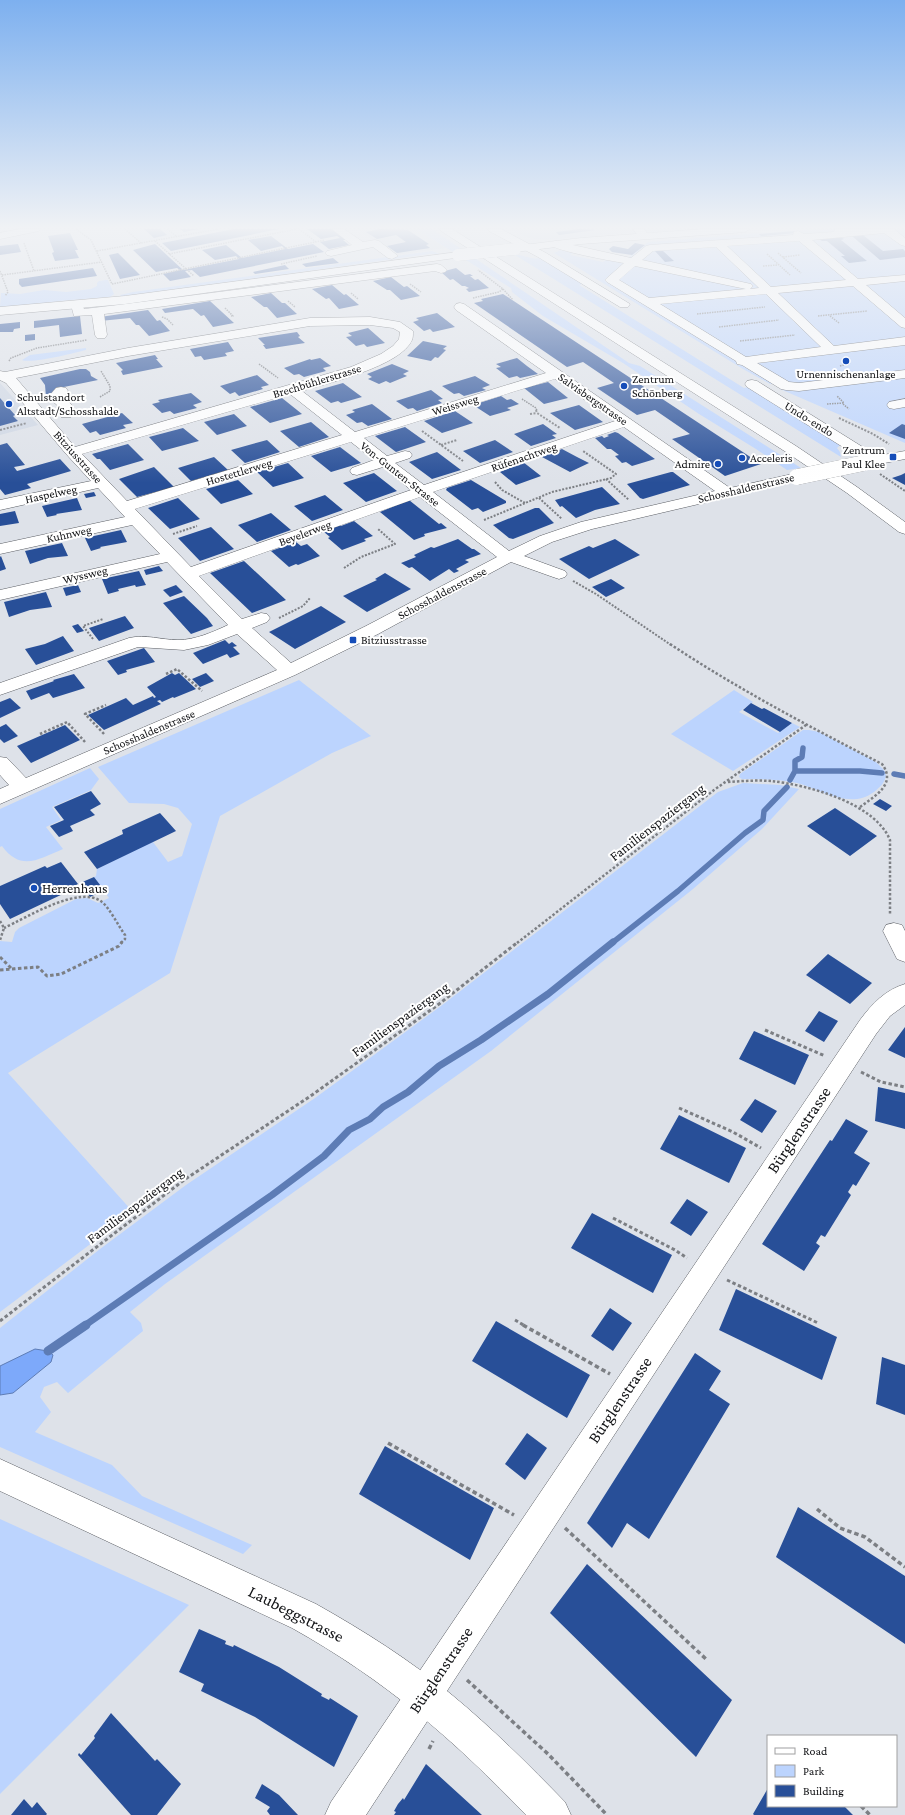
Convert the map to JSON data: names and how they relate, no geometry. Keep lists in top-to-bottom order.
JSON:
{
  "streets": {
    "main road": [
      "Brechbühlerstrasse",
      "Salvisbergstrasse",
      "Weissweg",
      "Undo-endo",
      "Bitziusstrasse",
      "Rüfenachtweg",
      "Hostettlerweg",
      "Von-Gunten-Strasse",
      "Schosshaldenstrasse",
      "Haspelweg",
      "Beyelerweg",
      "Kuhnweg",
      "Wyssweg",
      "Bürglenstrasse",
      "Laubeggstrasse"
    ],
    "path": ["Familienspaziergang"]
  },
  "crossings": [
    ["Brechbühlerstrasse", "Bitziusstrasse"],
    ["Brechbühlerstrasse", "Von-Gunten-Strasse"],
    ["Salvisbergstrasse", "Weissweg"],
    ["Salvisbergstrasse", "Rüfenachtweg"],
    ["Salvisbergstrasse", "Schosshaldenstrasse"],
    ["Weissweg", "Hostettlerweg"],
    ["Weissweg", "Von-Gunten-Strasse"],
    ["Undo-endo", "Schosshaldenstrasse"],
    ["Bitziusstrasse", "Hostettlerweg"],
    ["Bitziusstrasse", "Schosshaldenstrasse"],
    ["Bitziusstrasse", "Haspelweg"],
    ["Bitziusstrasse", "Beyelerweg"],
    ["Bitziusstrasse", "Kuhnweg"],
    ["Bitziusstrasse", "Wyssweg"],
    ["Rüfenachtweg", "Von-Gunten-Strasse"],
    ["Rüfenachtweg", "Beyelerweg"],
    ["Hostettlerweg", "Von-Gunten-Strasse"],
    ["Von-Gunten-Strasse", "Schosshaldenstrasse"],
    ["Von-Gunten-Strasse", "Beyelerweg"],
    ["Bürglenstrasse", "Laubeggstrasse"]
  ],
  "places": {
    "other": [
      "Urnennischenanlage",
      "Zentrum Schönberg",
      "Schulstandort Altstadt/Schosshalde",
      "Acceleris",
      "Admire",
      "Herrenhaus"
    ],
    "transit": ["Zentrum Paul Klee", "Bitziusstrasse"]
  },
  "legend": ["Road", "Park", "Building"]
}
